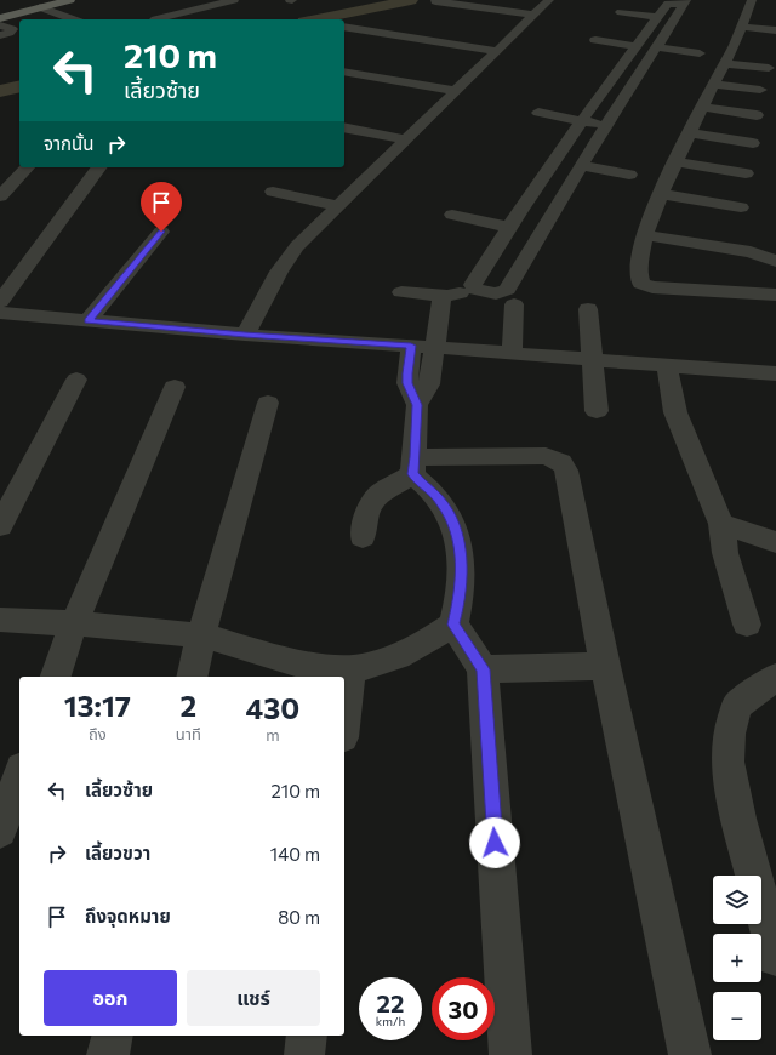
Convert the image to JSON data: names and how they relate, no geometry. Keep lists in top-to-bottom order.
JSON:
{
  "page": {
    "turn": ["210 m", "เลี้ยวซ้าย"],
    "then": "จากนั้น",
    "eta": [
      "13:17",
      "ถึง",
      "2",
      "นาที",
      "430",
      "m"
    ],
    "list": [
      {
        "name": "เลี้ยวซ้าย",
        "value": "210 m"
      },
      {
        "name": "เลี้ยวขวา",
        "value": "140 m"
      },
      {
        "name": "ถึงจุดหมาย",
        "value": "80 m"
      }
    ],
    "map_buttons": ["+", "−"],
    "buttons": ["ออก", "แชร์"],
    "speed": "22 km/h",
    "limit": "30"
  }
}
